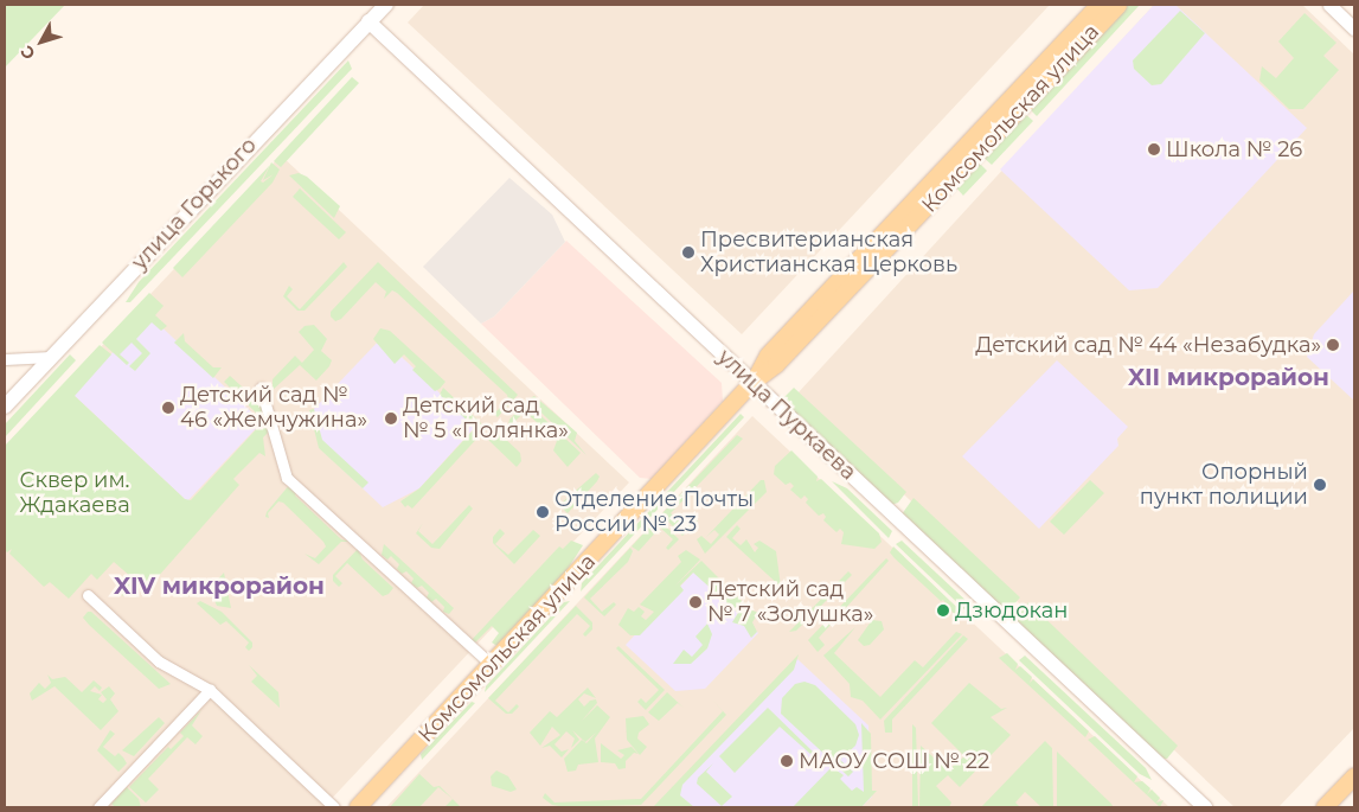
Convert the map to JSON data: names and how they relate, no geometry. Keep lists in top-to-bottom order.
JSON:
{
  "streets": {
    "main road": ["Комсомольская улица", "улица Горького", "улица Пуркаева"]
  },
  "crossings": [
    ["Комсомольская улица", "улица Пуркаева"],
    ["улица Горького", "улица Пуркаева"]
  ],
  "districts": ["XII микрорайон", "XIV микрорайон"],
  "parks": ["Сквер им. Ждакаева"],
  "places": [
    "Школа № 26",
    "Пресвитерианская Христианская Церковь",
    "Детский сад № 44 «Незабудка»",
    "Детский сад № 46 «Жемчужина»",
    "Детский сад № 5 «Полянка»",
    "Опорный пункт полиции",
    "Отделение Почты России № 23",
    "Детский сад № 7 «Золушка»",
    "Дзюдокан",
    "МАОУ СОШ № 22"
  ],
  "north": "bottom left"
}
